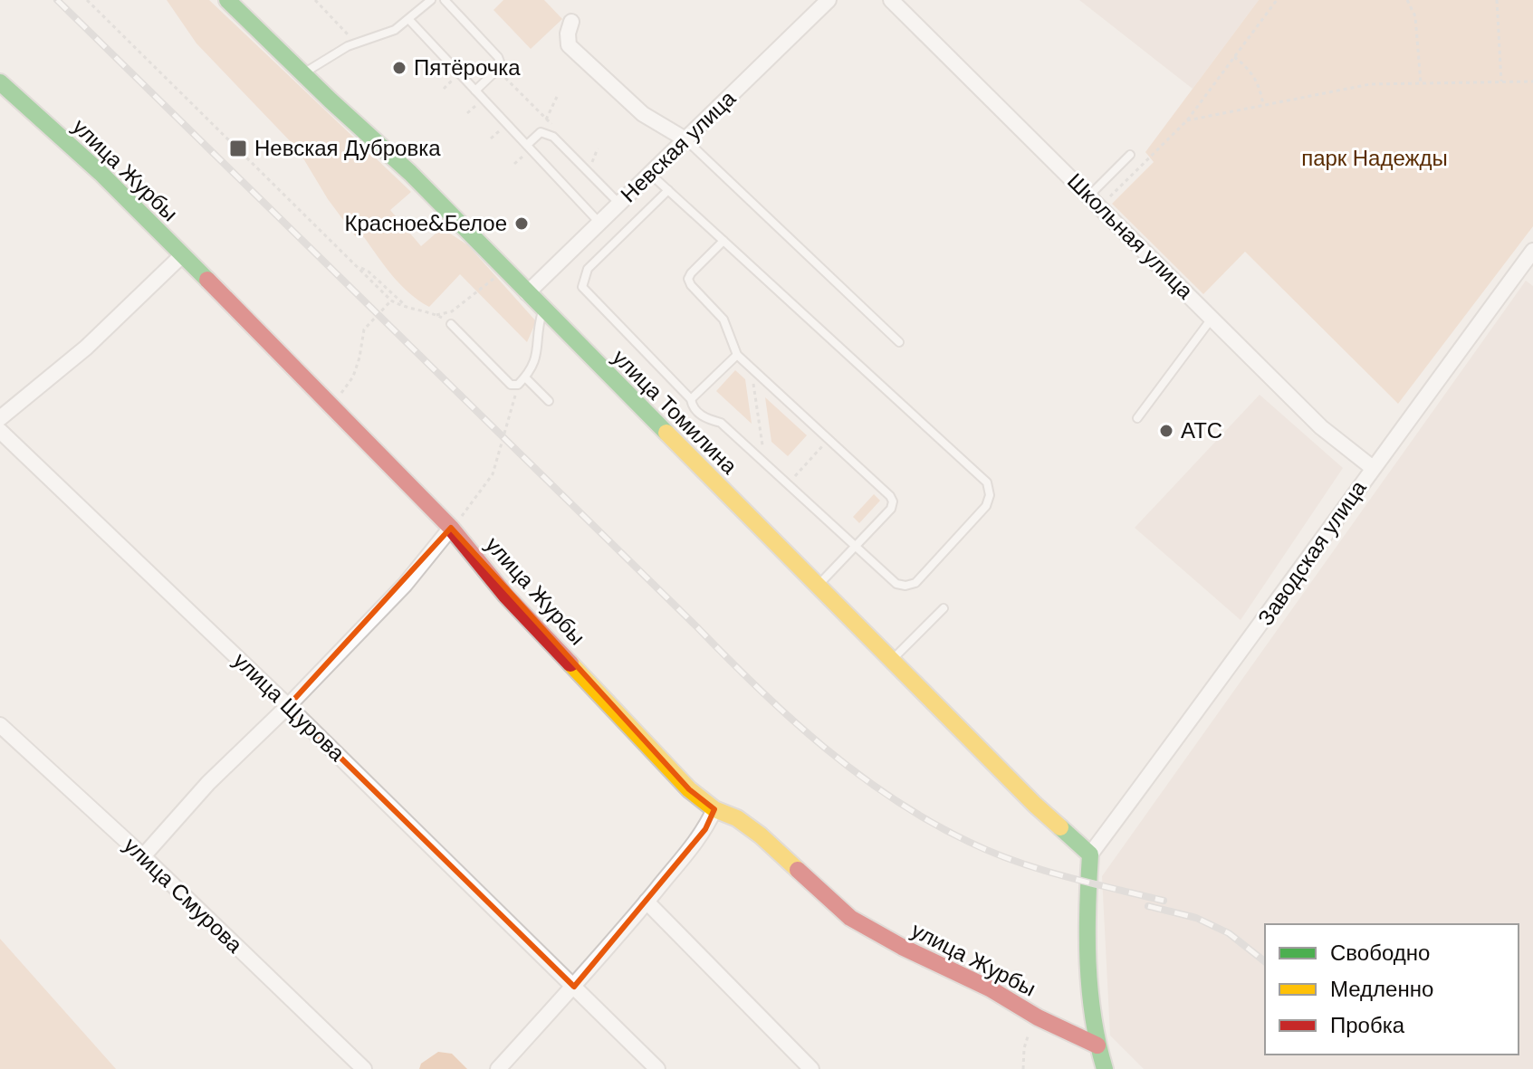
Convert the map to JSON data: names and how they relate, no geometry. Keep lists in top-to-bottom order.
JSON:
{
  "streets": {
    "street": [
      "Невская улица",
      "улица Журбы",
      "Школьная улица",
      "улица Томилина",
      "Заводская улица",
      "улица Щурова",
      "улица Смурова"
    ]
  },
  "crossings": [
    ["Невская улица", "улица Томилина"],
    ["Школьная улица", "Заводская улица"],
    ["улица Томилина", "Заводская улица"]
  ],
  "parks": ["парк Надежды"],
  "places": {
    "other": ["Пятёрочка", "Красное&Белое", "АТС"],
    "transit": ["Невская Дубровка"]
  },
  "legend": ["Свободно", "Медленно", "Пробка"]
}
